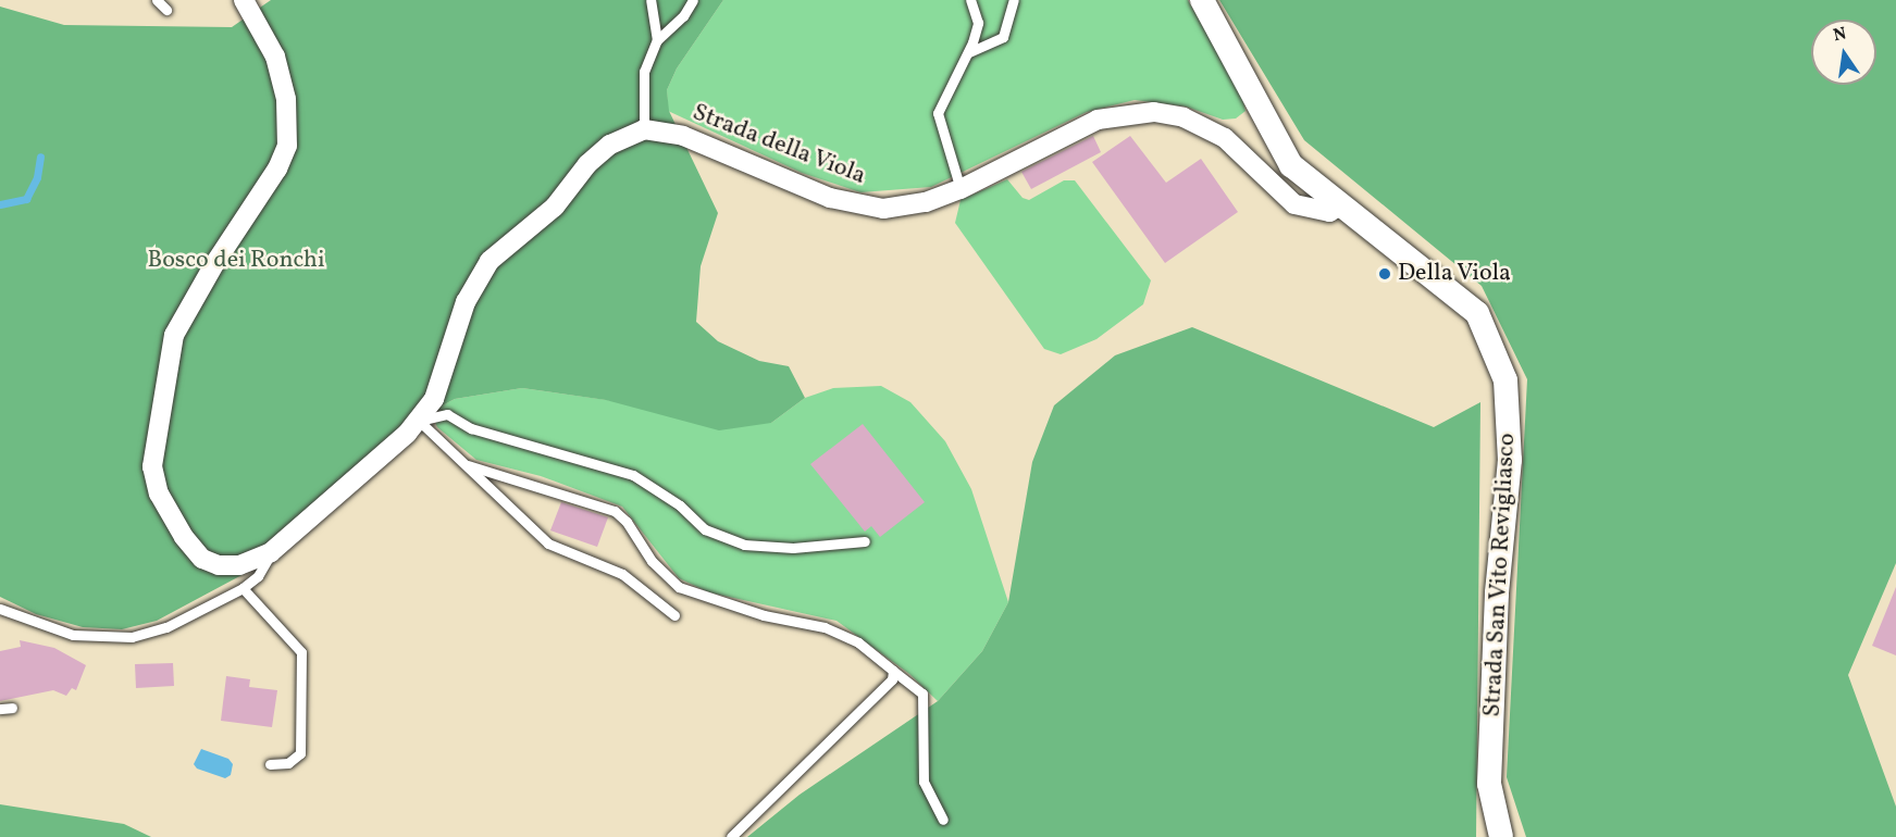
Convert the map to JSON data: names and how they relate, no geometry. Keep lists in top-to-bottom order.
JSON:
{
  "streets": {
    "street": ["Strada della Viola", "Strada San Vito Revigliasco"]
  },
  "crossings": [
    ["Strada della Viola", "Strada San Vito Revigliasco"]
  ],
  "parks": ["Bosco dei Ronchi"],
  "places": ["Della Viola"],
  "north": "top"
}
